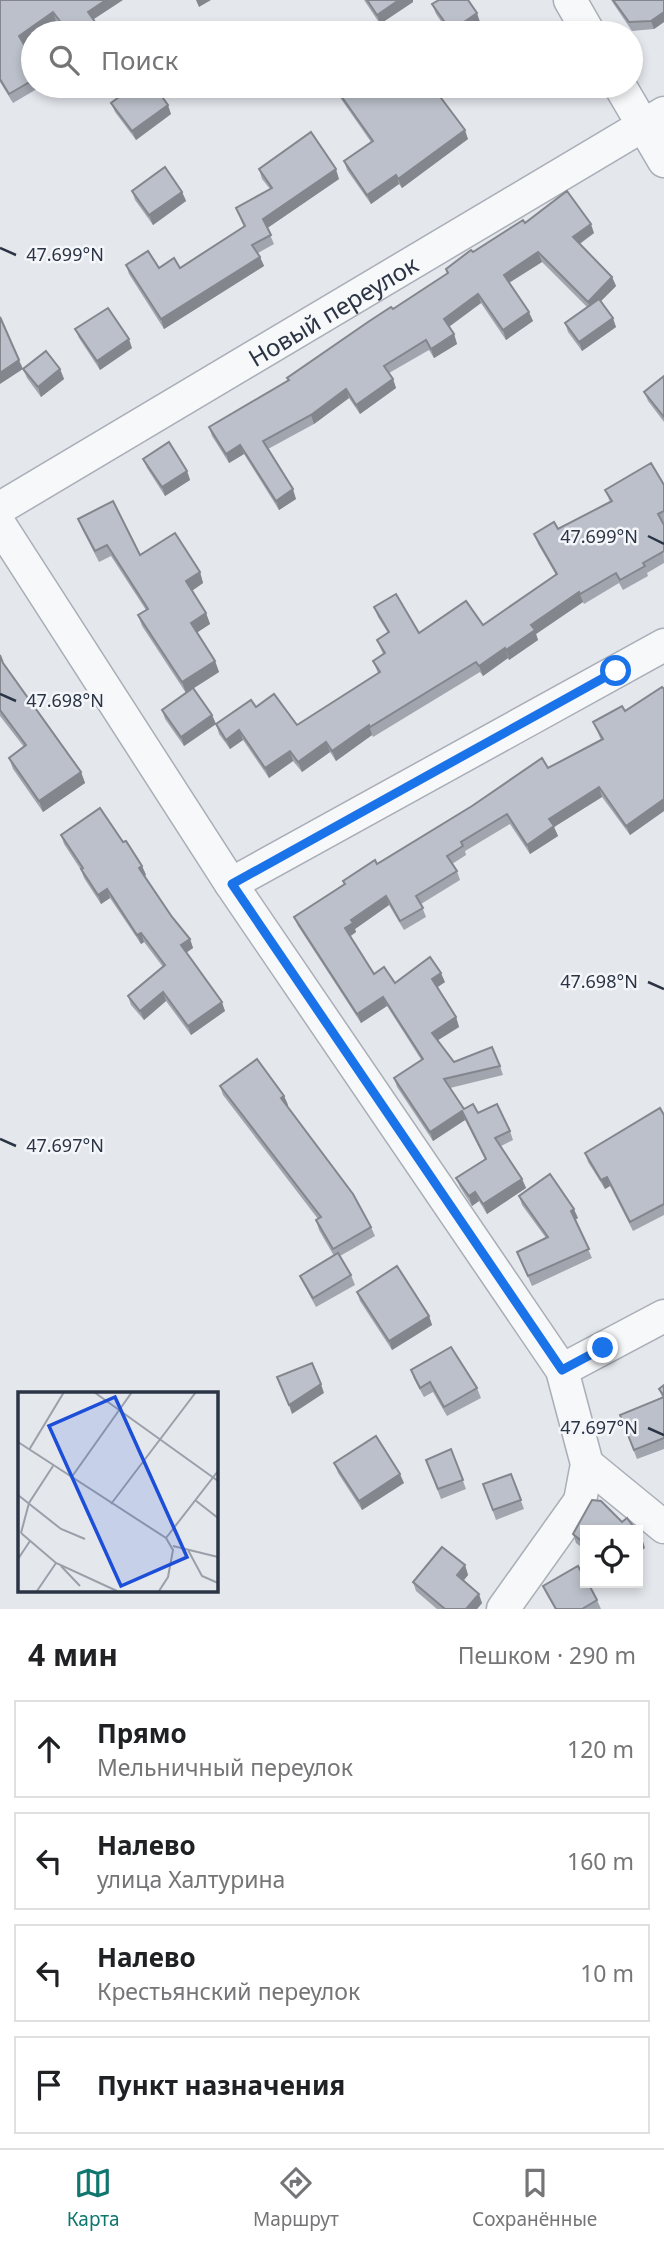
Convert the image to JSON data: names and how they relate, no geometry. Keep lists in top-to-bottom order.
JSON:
{
  "streets": {
    "street": ["Новый переулок"]
  },
  "page": {
    "search": "Поиск",
    "heading": ["4 мин", "Пешком · 290 m"],
    "list": [
      ["Прямо", "Мельничный переулок", "120 m"],
      ["Налево", "улица Халтурина", "160 m"],
      ["Налево", "Крестьянский переулок", "10 m"],
      "Пункт назначения"
    ],
    "nav": ["Карта", "Маршрут", "Сохранённые"]
  },
  "coordinates": ["47.699°N", "47.698°N", "47.697°N"]
}
